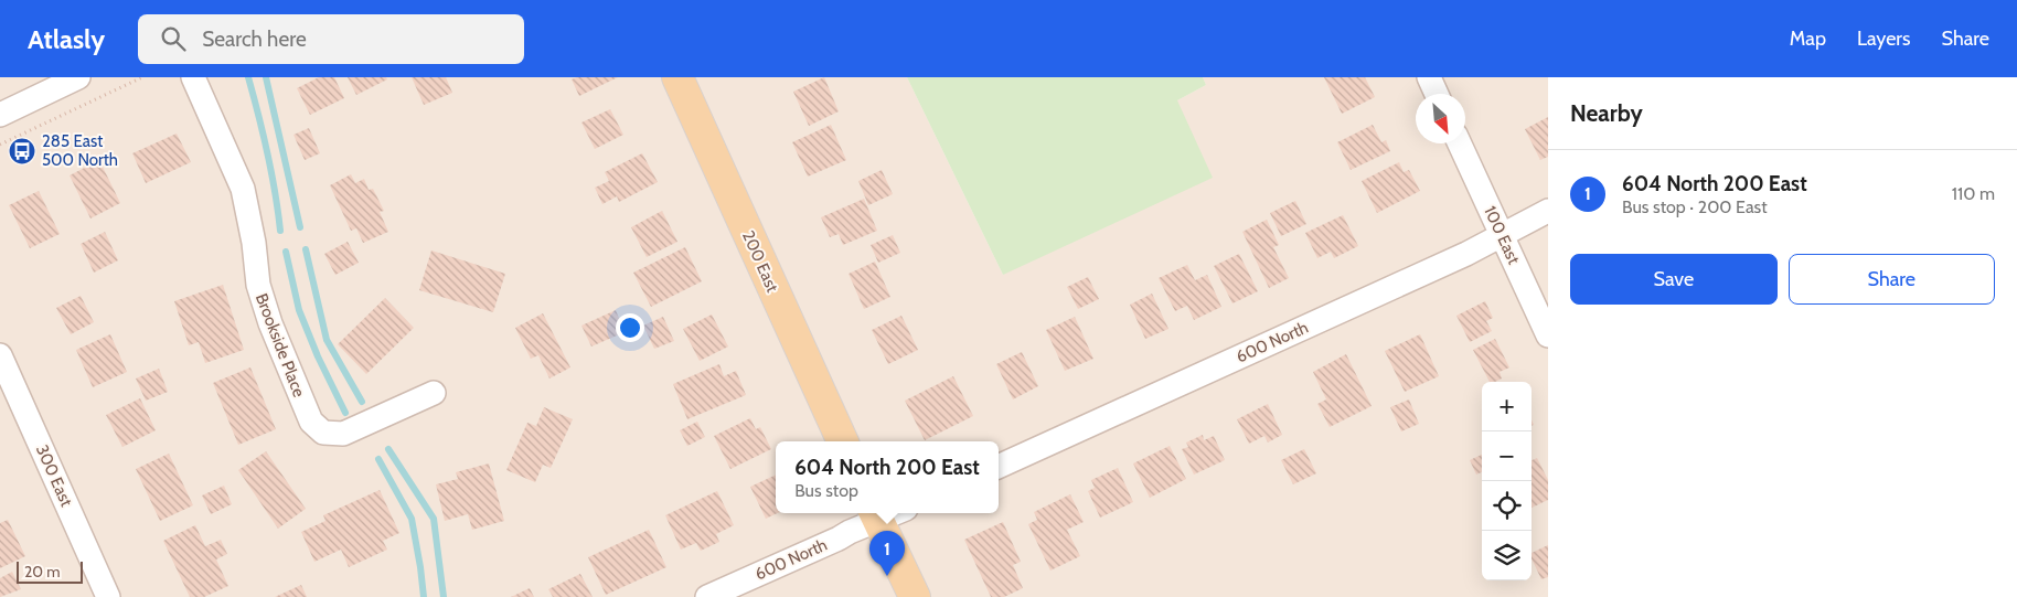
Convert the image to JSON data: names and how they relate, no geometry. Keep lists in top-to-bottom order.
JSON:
{
  "streets": {
    "main road": ["200 East"],
    "street": [
      "100 East",
      "600 North",
      "Brookside Place",
      "300 East"
    ]
  },
  "crossings": [
    ["100 East", "600 North"]
  ],
  "places": {
    "bus stop": ["285 East 500 North"]
  },
  "scale_bar": "20 m",
  "north": "bottom right",
  "page": {
    "header": "Atlasly",
    "search": "Search here",
    "nav": ["Map", "Layers", "Share"],
    "heading": "Nearby",
    "list": [
      {
        "mark": "1",
        "name": "604 North 200 East",
        "note": "Bus stop · 200 East",
        "value": "110 m"
      }
    ],
    "buttons": ["Save", "Share"],
    "map_buttons": ["+", "−"],
    "popup": ["604 North 200 East", "Bus stop"],
    "pins": "1",
    "scale": "20 m"
  }
}
